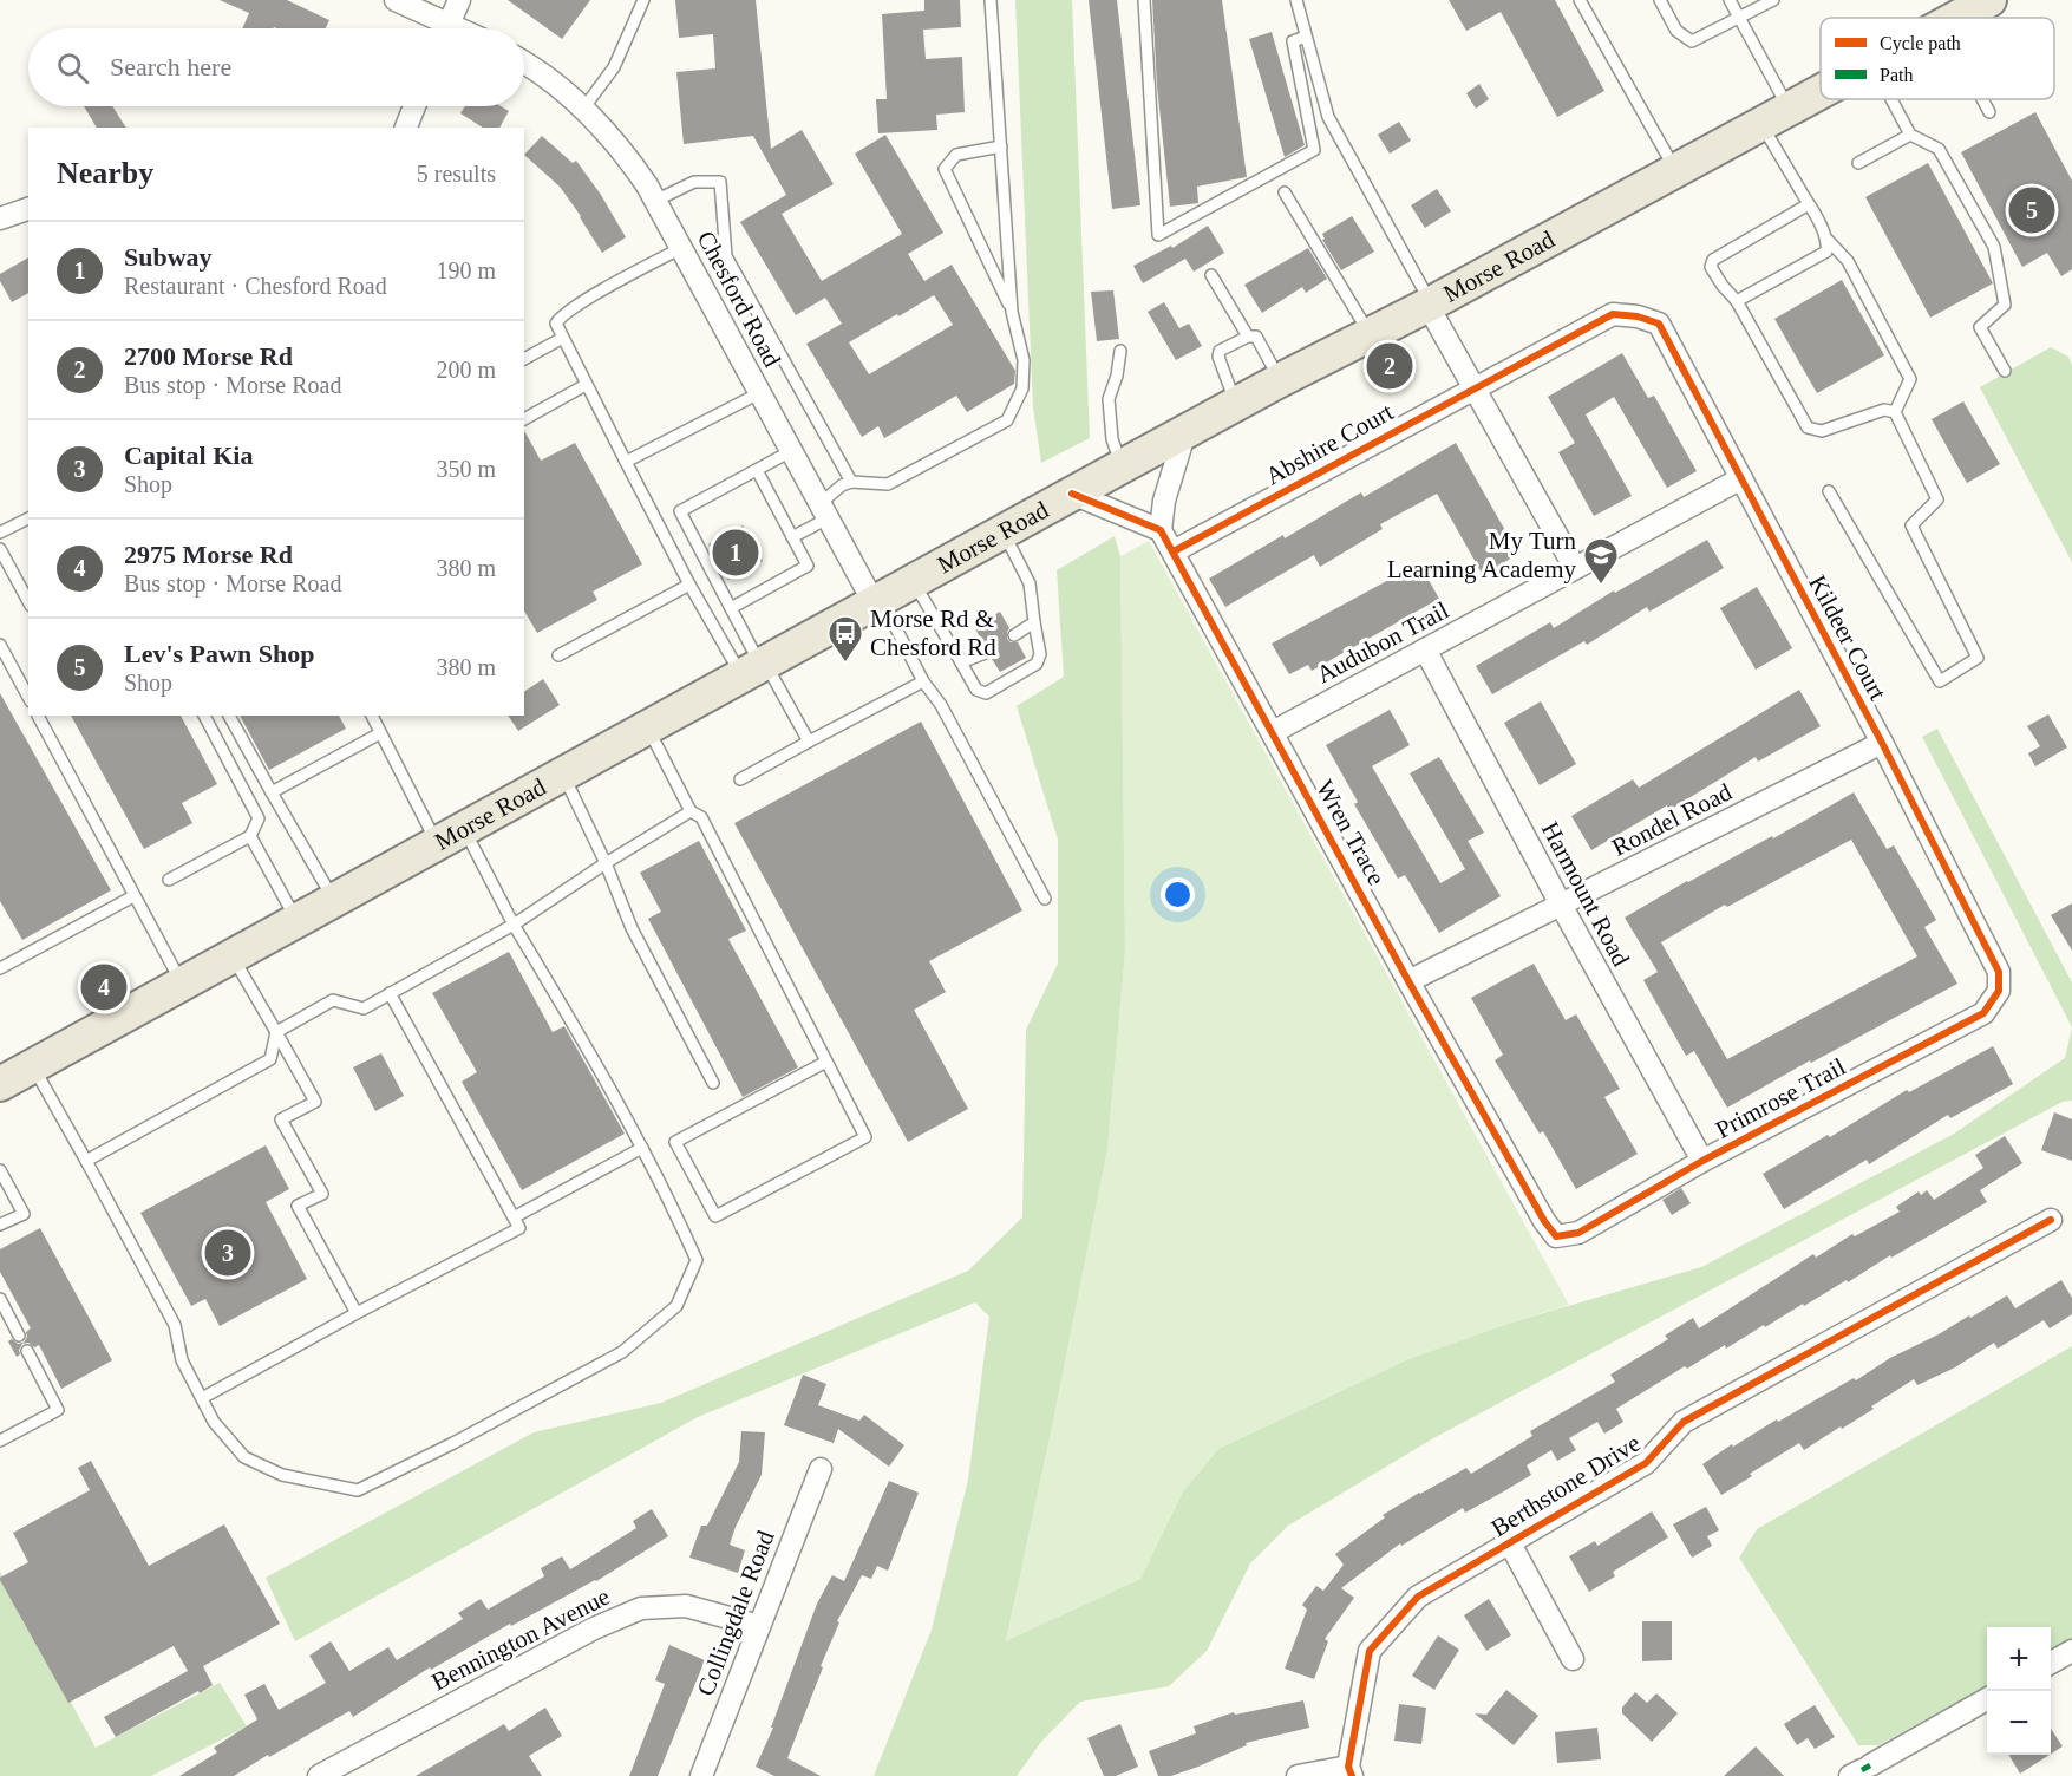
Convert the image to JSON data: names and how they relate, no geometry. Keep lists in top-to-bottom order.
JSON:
{
  "streets": {
    "main road": ["Morse Road"],
    "street": [
      "Chesford Road",
      "Abshire Court",
      "Kildeer Court",
      "Audubon Trail",
      "Rondel Road",
      "Wren Trace",
      "Harmount Road",
      "Primrose Trail",
      "Berthstone Drive",
      "Collingdale Road",
      "Bennington Avenue"
    ]
  },
  "crossings": [
    ["Morse Road", "Chesford Road"],
    ["Abshire Court", "Kildeer Court"],
    ["Abshire Court", "Wren Trace"],
    ["Kildeer Court", "Audubon Trail"],
    ["Kildeer Court", "Rondel Road"],
    ["Kildeer Court", "Primrose Trail"],
    ["Audubon Trail", "Wren Trace"],
    ["Audubon Trail", "Harmount Road"],
    ["Rondel Road", "Wren Trace"],
    ["Rondel Road", "Harmount Road"],
    ["Wren Trace", "Primrose Trail"],
    ["Harmount Road", "Primrose Trail"],
    ["Collingdale Road", "Bennington Avenue"]
  ],
  "places": {
    "school or university": ["My Turn Learning Academy"],
    "bus stop": ["Morse Rd & Chesford Rd"]
  },
  "legend": ["Cycle path", "Path"],
  "page": {
    "search": "Search here",
    "heading": ["Nearby", "5 results"],
    "pins": [
      "5",
      "2",
      "1",
      "4",
      "3"
    ],
    "list": [
      {
        "mark": "1",
        "name": "Subway",
        "note": "Restaurant · Chesford Road",
        "value": "190 m"
      },
      {
        "mark": "2",
        "name": "2700 Morse Rd",
        "note": "Bus stop · Morse Road",
        "value": "200 m"
      },
      {
        "mark": "3",
        "name": "Capital Kia",
        "note": "Shop",
        "value": "350 m"
      },
      {
        "mark": "4",
        "name": "2975 Morse Rd",
        "note": "Bus stop · Morse Road",
        "value": "380 m"
      },
      {
        "mark": "5",
        "name": "Lev's Pawn Shop",
        "note": "Shop",
        "value": "380 m"
      }
    ],
    "map_buttons": ["+", "−"]
  }
}
